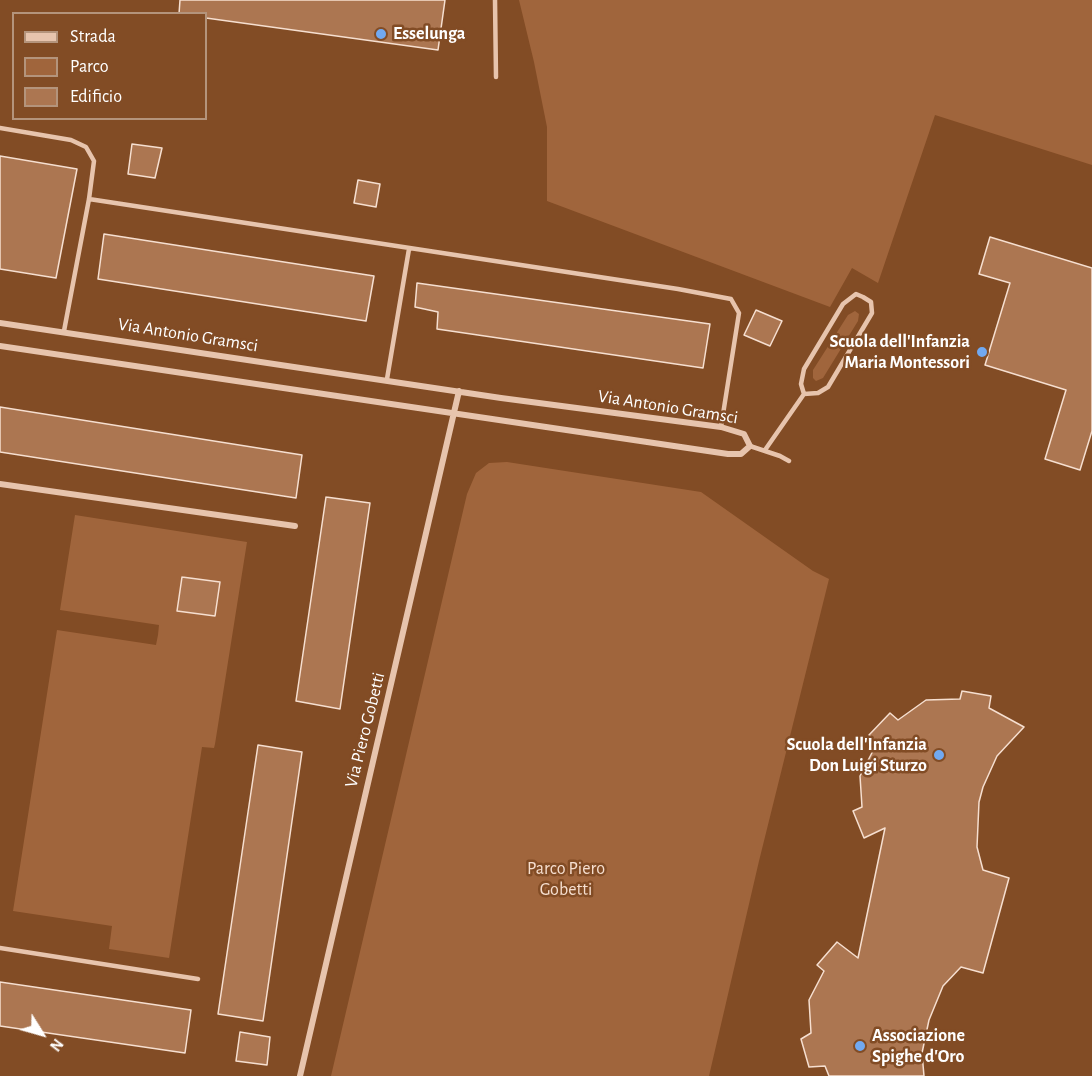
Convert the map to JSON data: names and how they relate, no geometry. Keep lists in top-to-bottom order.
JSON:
{
  "streets": {
    "street": ["Via Antonio Gramsci", "Via Piero Gobetti"]
  },
  "crossings": [
    ["Via Antonio Gramsci", "Via Piero Gobetti"]
  ],
  "parks": ["Parco Piero Gobetti"],
  "places": [
    "Esselunga",
    "Scuola dell'Infanzia Maria Montessori",
    "Scuola dell'Infanzia Don Luigi Sturzo",
    "Associazione Spighe d'Oro"
  ],
  "legend": ["Strada", "Parco", "Edificio"],
  "north": "bottom right"
}
